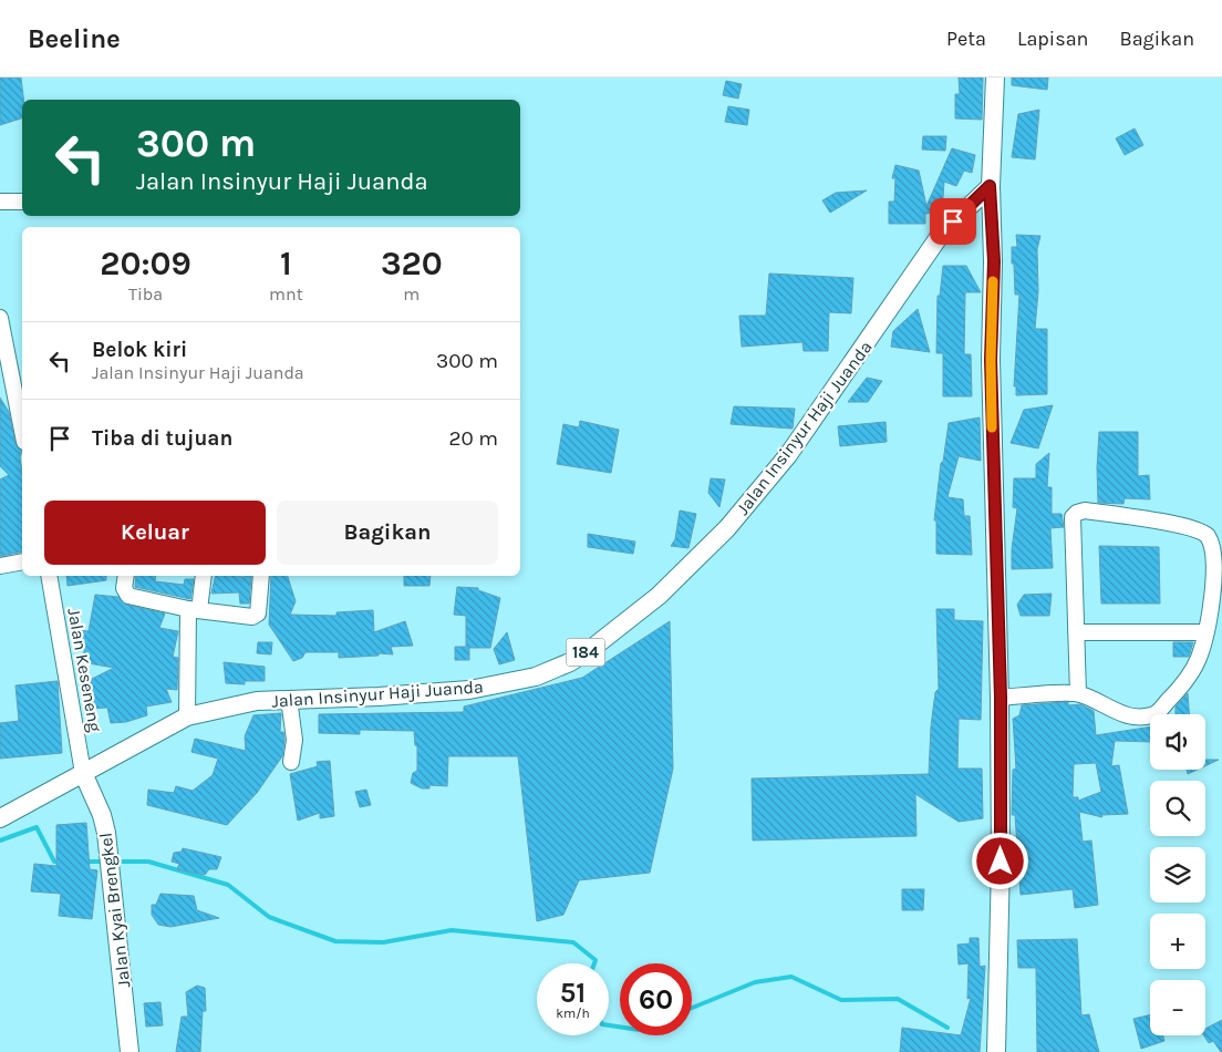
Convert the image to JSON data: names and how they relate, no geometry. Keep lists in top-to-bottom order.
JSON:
{
  "streets": {
    "main road": ["Jalan Insinyur Haji Juanda", "184", "Jalan Kyai Brengkel"],
    "street": ["Jalan Keseneng"]
  },
  "crossings": [
    ["Jalan Insinyur Haji Juanda", "Jalan Keseneng"],
    ["Jalan Insinyur Haji Juanda", "Jalan Kyai Brengkel"],
    ["Jalan Keseneng", "Jalan Kyai Brengkel"]
  ],
  "page": {
    "header": "Beeline",
    "nav": ["Peta", "Lapisan", "Bagikan"],
    "turn": ["300 m", "Jalan Insinyur Haji Juanda"],
    "eta": [
      "20:09",
      "Tiba",
      "1",
      "mnt",
      "320",
      "m"
    ],
    "list": [
      {
        "name": "Belok kiri",
        "note": "Jalan Insinyur Haji Juanda",
        "value": "300 m"
      },
      {
        "name": "Tiba di tujuan",
        "value": "20 m"
      }
    ],
    "buttons": ["Keluar", "Bagikan"],
    "map_buttons": ["+", "−"],
    "speed": "51 km/h",
    "limit": "60"
  }
}
